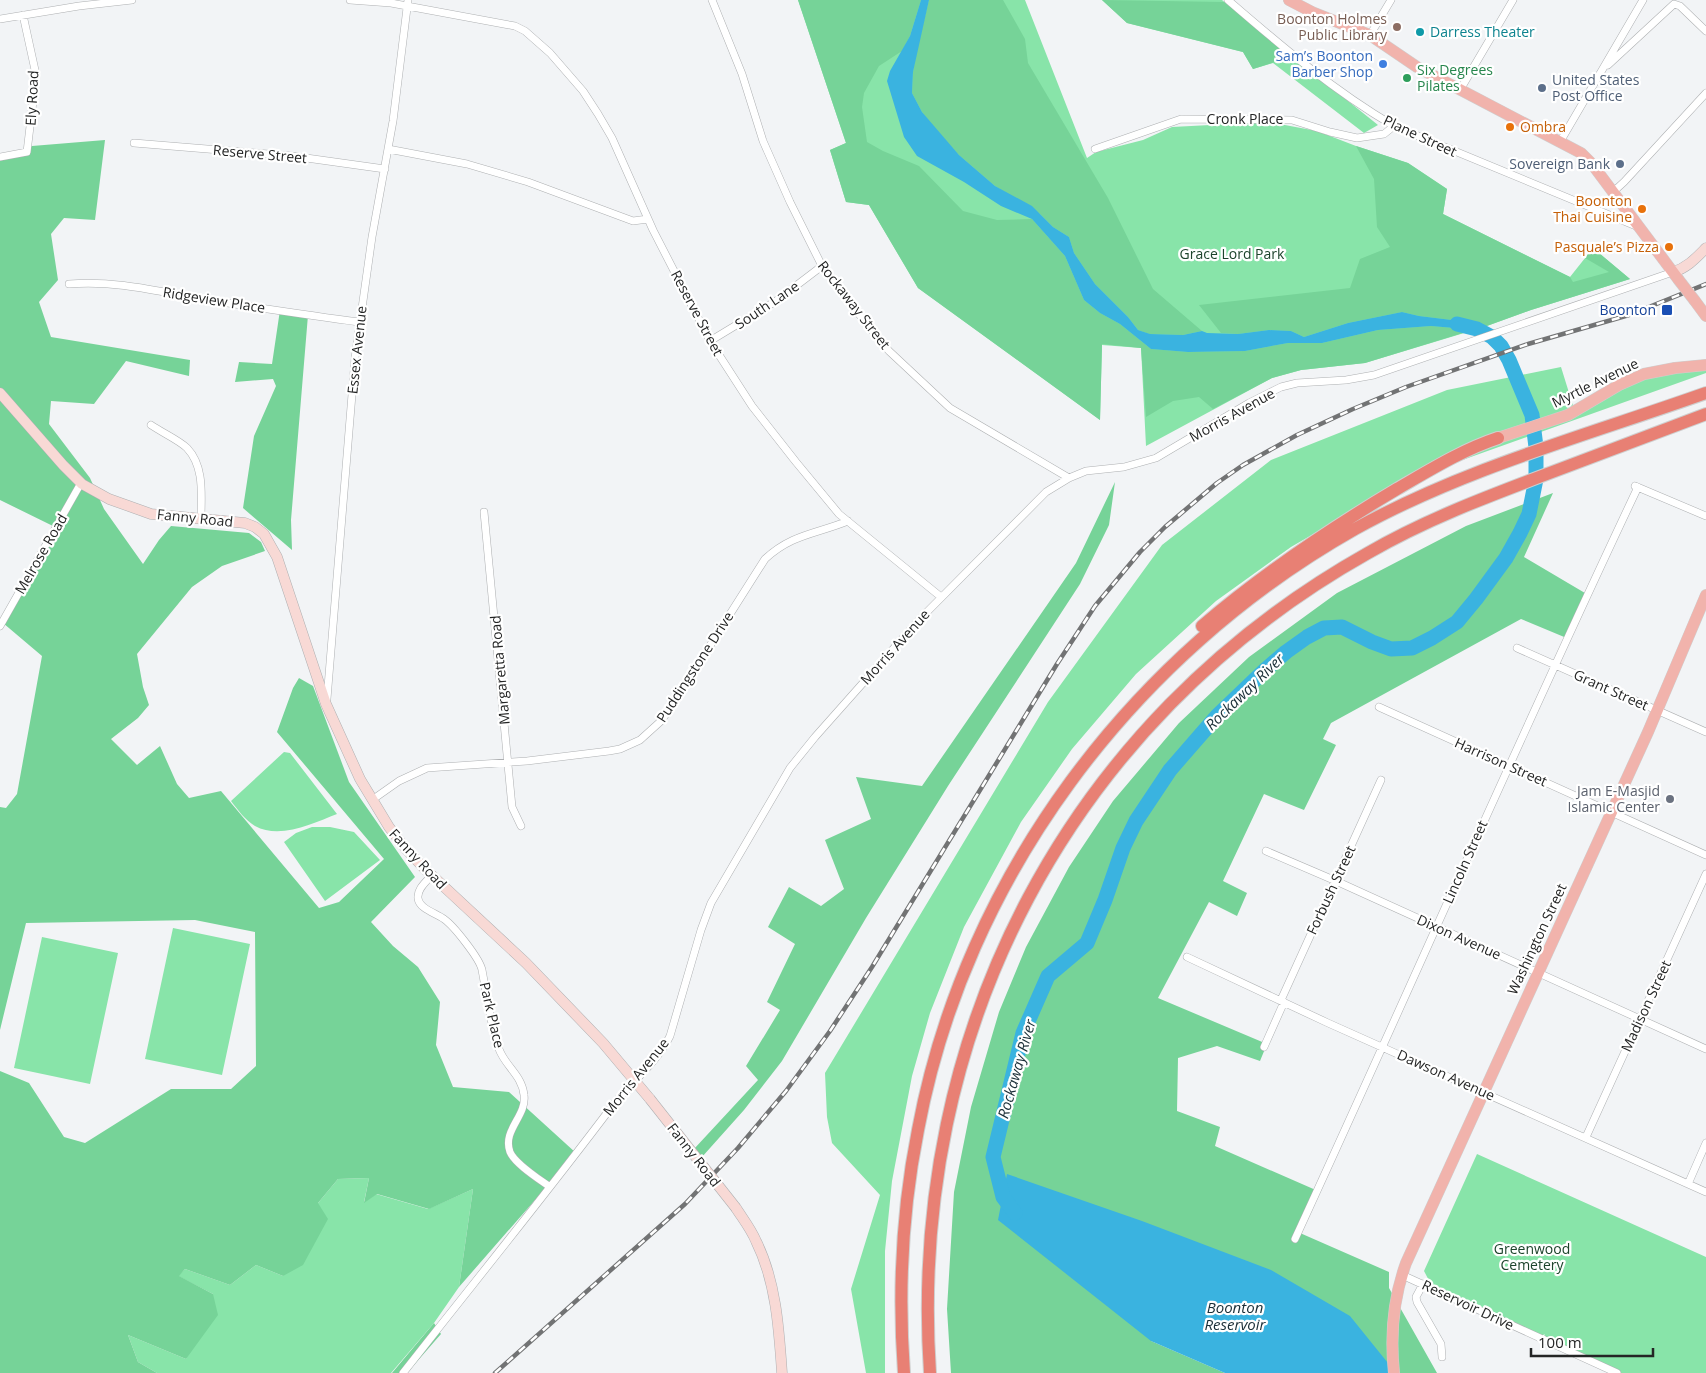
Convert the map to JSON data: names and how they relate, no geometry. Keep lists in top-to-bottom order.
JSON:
{
  "streets": {
    "main road": ["Myrtle Avenue", "Fanny Road", "Washington Street"],
    "street": [
      "Ely Road",
      "Cronk Place",
      "Plane Street",
      "Reserve Street",
      "Ridgeview Place",
      "South Lane",
      "Rockaway Street",
      "Essex Avenue",
      "Morris Avenue",
      "Melrose Road",
      "Puddingstone Drive",
      "Margaretta Road",
      "Grant Street",
      "Harrison Street",
      "Lincoln Street",
      "Forbush Street",
      "Dixon Avenue",
      "Madison Street",
      "Park Place",
      "Dawson Avenue",
      "Reservoir Drive"
    ]
  },
  "crossings": [
    ["Cronk Place", "Plane Street"],
    ["Reserve Street", "South Lane"],
    ["Reserve Street", "Essex Avenue"],
    ["Reserve Street", "Morris Avenue"],
    ["Reserve Street", "Puddingstone Drive"],
    ["Ridgeview Place", "Essex Avenue"],
    ["South Lane", "Rockaway Street"],
    ["Rockaway Street", "Morris Avenue"],
    ["Essex Avenue", "Fanny Road"],
    ["Morris Avenue", "Fanny Road"],
    ["Morris Avenue", "Park Place"],
    ["Fanny Road", "Melrose Road"],
    ["Fanny Road", "Puddingstone Drive"],
    ["Fanny Road", "Park Place"],
    ["Puddingstone Drive", "Margaretta Road"],
    ["Grant Street", "Lincoln Street"],
    ["Grant Street", "Washington Street"],
    ["Harrison Street", "Lincoln Street"],
    ["Harrison Street", "Washington Street"],
    ["Lincoln Street", "Dixon Avenue"],
    ["Lincoln Street", "Dawson Avenue"],
    ["Forbush Street", "Dixon Avenue"],
    ["Forbush Street", "Dawson Avenue"],
    ["Dixon Avenue", "Washington Street"],
    ["Dixon Avenue", "Madison Street"],
    ["Washington Street", "Dawson Avenue"],
    ["Washington Street", "Reservoir Drive"],
    ["Madison Street", "Dawson Avenue"]
  ],
  "water": ["Rockaway River", "Boonton Reservoir"],
  "parks": ["Grace Lord Park", "Greenwood Cemetery"],
  "places": {
    "other": [
      "Boonton Holmes Public Library",
      "Darress Theater",
      "Sam’s Boonton Barber Shop",
      "Six Degrees Pilates",
      "United States Post Office",
      "Ombra",
      "Sovereign Bank",
      "Boonton Thai Cuisine",
      "Pasquale’s Pizza",
      "Jam E-Masjid Islamic Center"
    ],
    "transit": ["Boonton"]
  },
  "scale_bar": "100 m"
}
